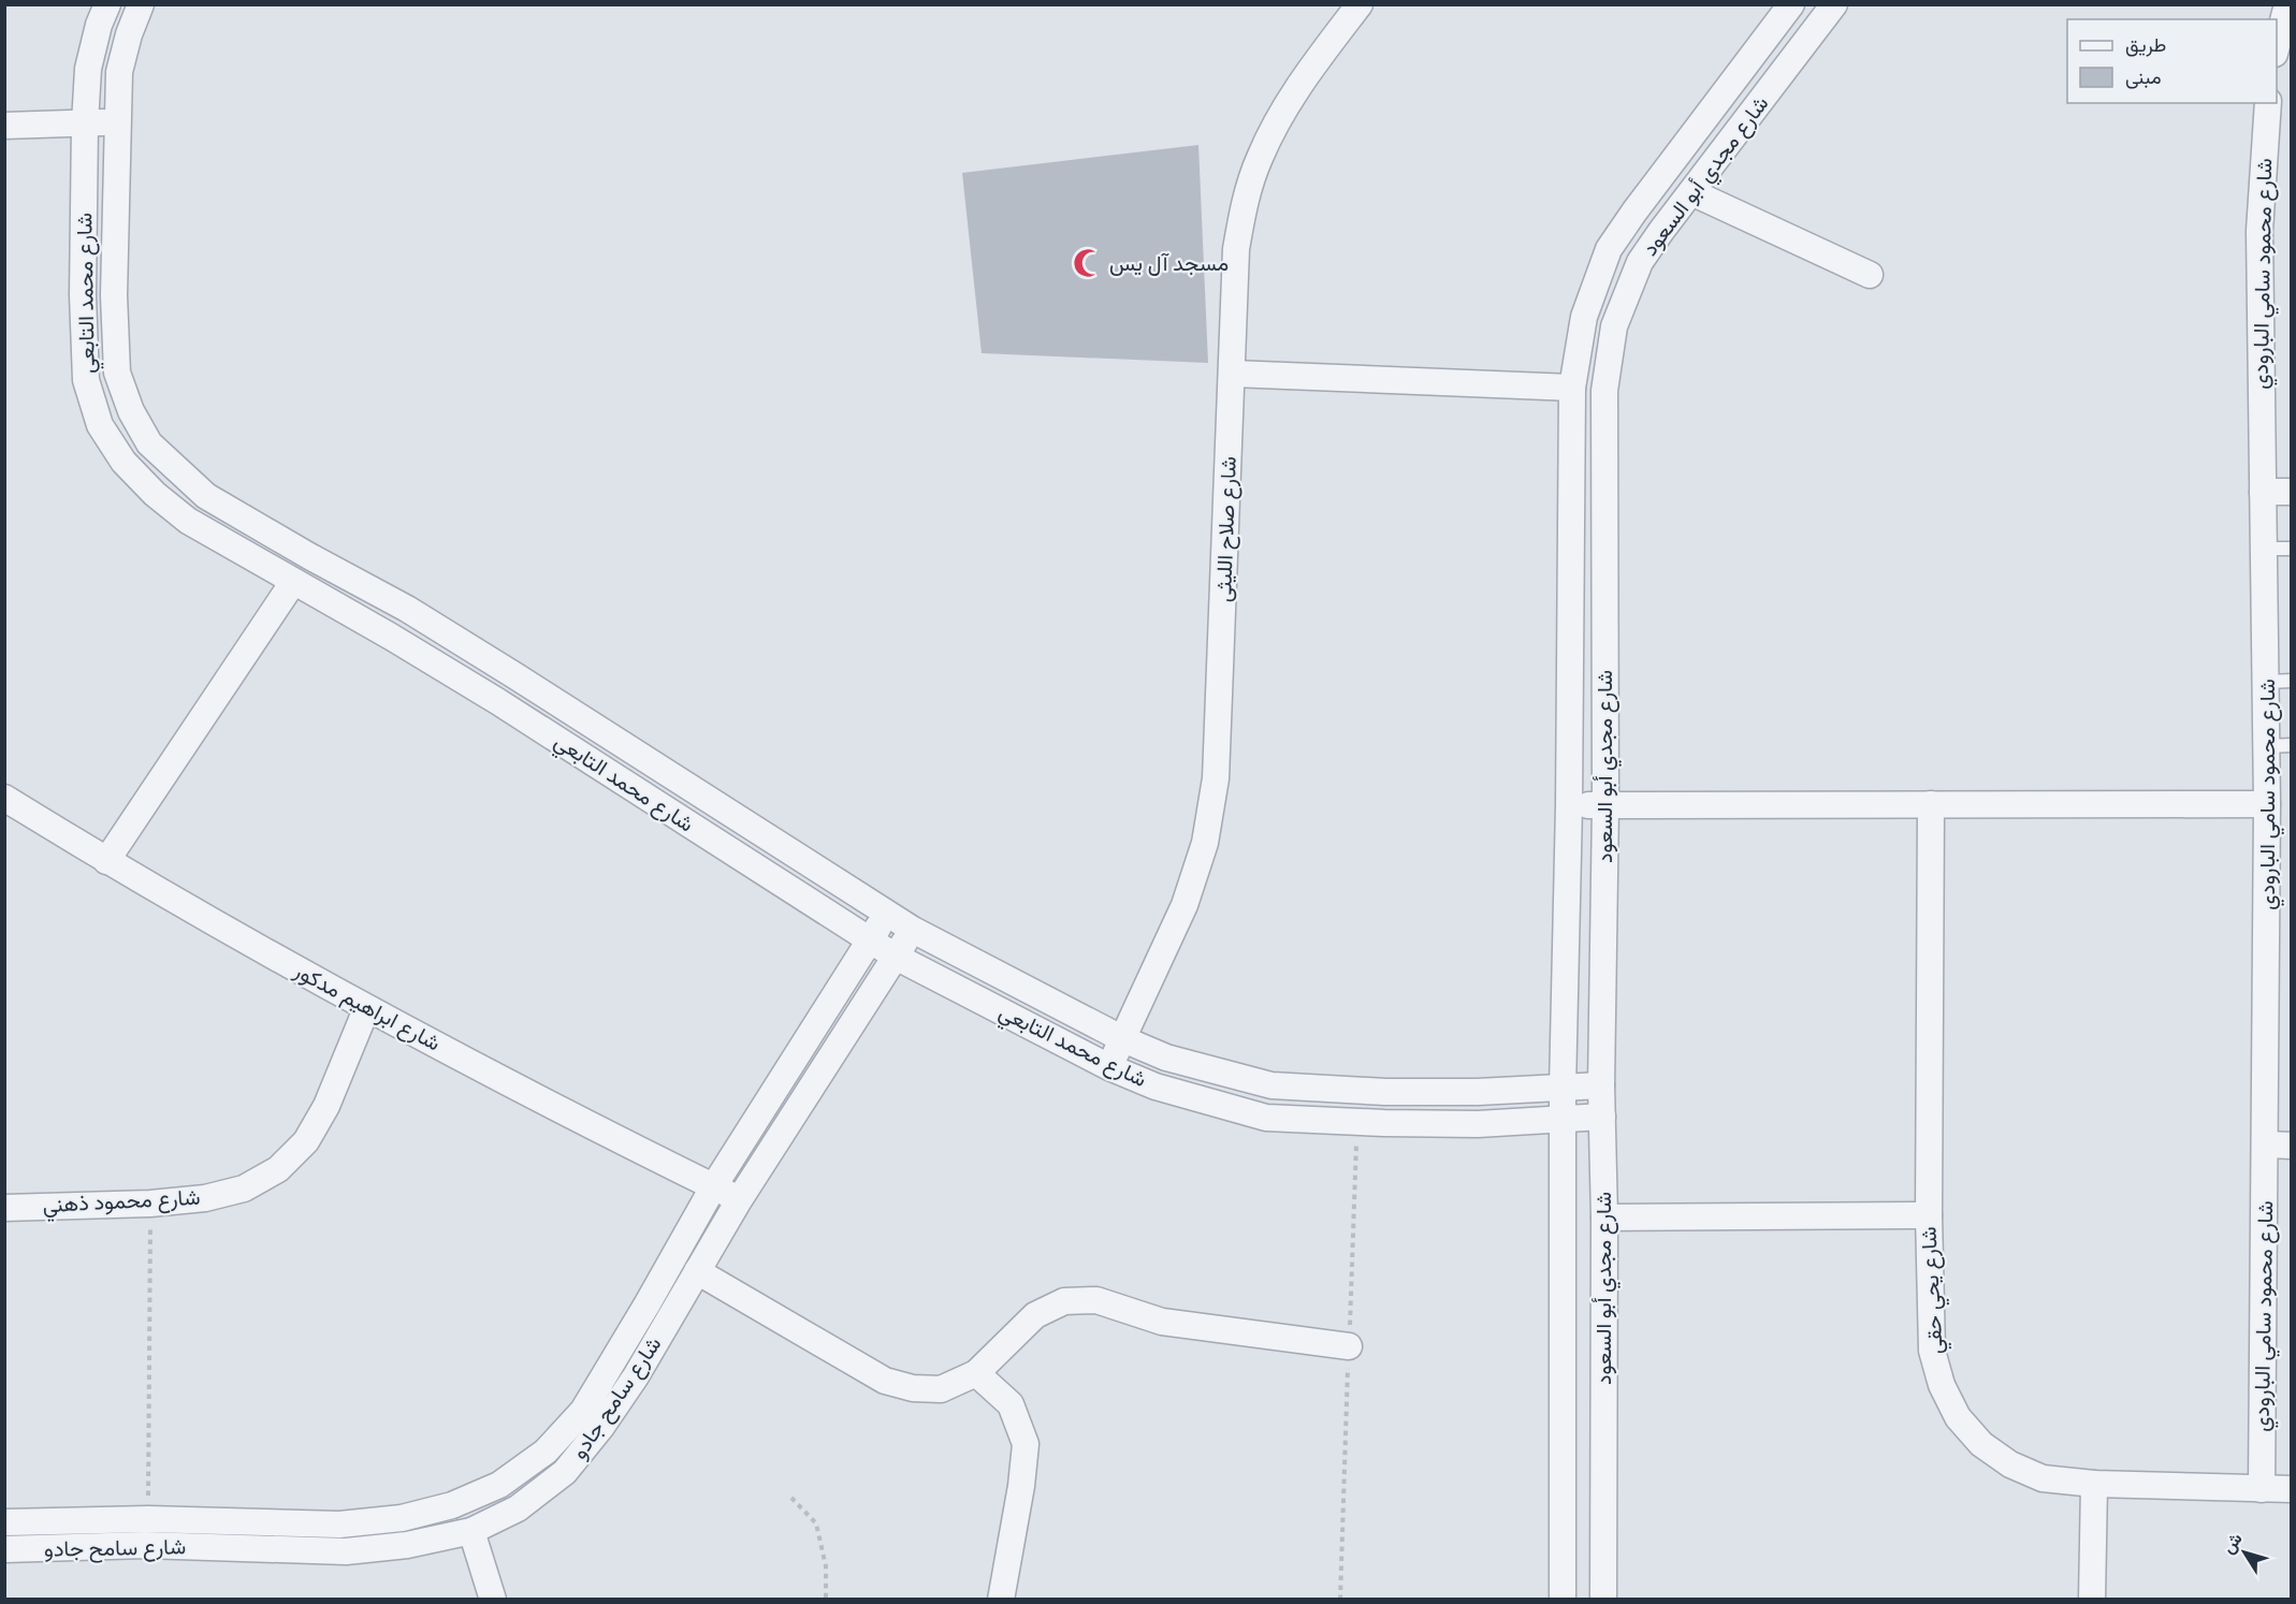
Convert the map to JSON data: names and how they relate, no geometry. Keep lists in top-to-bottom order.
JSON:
{
  "streets": {
    "street": [
      "شارع مجدي أبو السعود",
      "شارع محمود سامي البارودي",
      "شارع محمد التابعي",
      "شارع صلاح الليثى",
      "شارع ابراهيم مدكور",
      "شارع محمود ذهني",
      "شارع يحي حقي",
      "شارع سامح جادو"
    ]
  },
  "crossings": [
    ["شارع مجدي أبو السعود", "شارع محمد التابعي"],
    ["شارع محمود سامي البارودي", "شارع يحي حقي"],
    ["شارع محمد التابعي", "شارع صلاح الليثى"],
    ["شارع محمد التابعي", "شارع سامح جادو"],
    ["شارع ابراهيم مدكور", "شارع محمود ذهني"],
    ["شارع ابراهيم مدكور", "شارع سامح جادو"]
  ],
  "places": {
    "mosque": ["مسجد آل يس"]
  },
  "legend": ["طريق", "مبنى"],
  "north": "top left"
}
